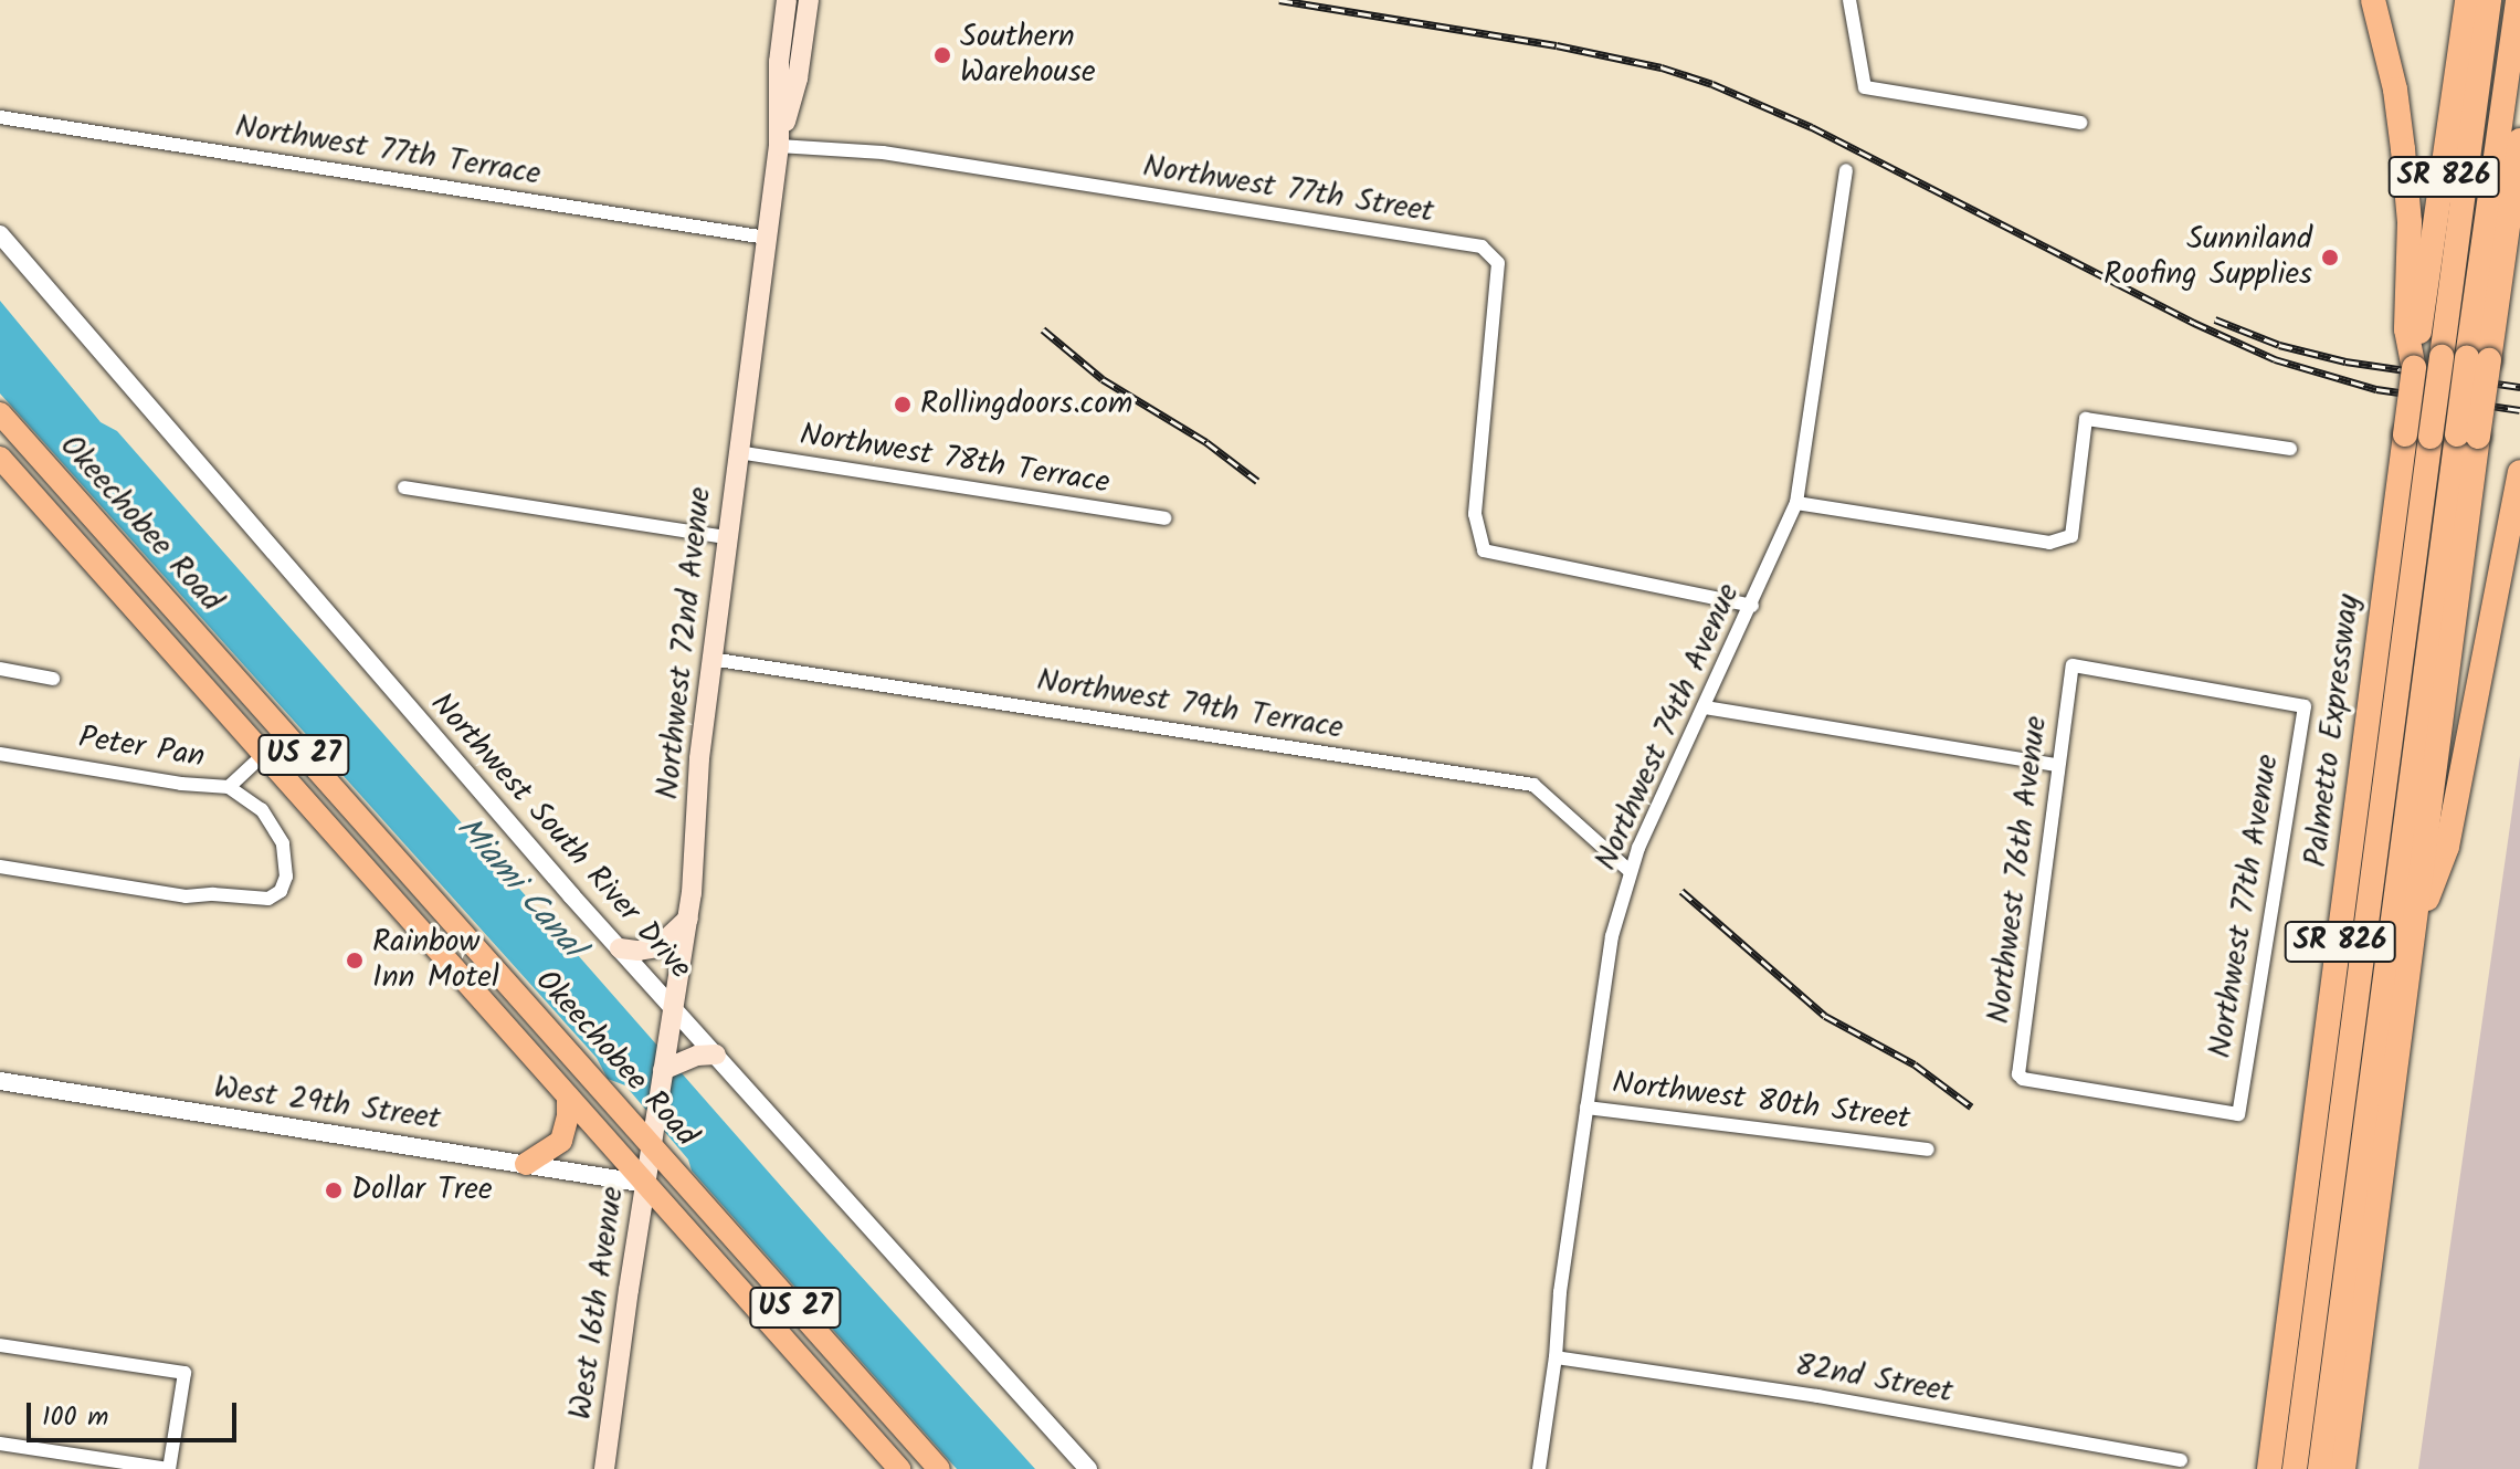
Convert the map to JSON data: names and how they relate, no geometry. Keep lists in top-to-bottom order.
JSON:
{
  "streets": {
    "highway": [
      "SR 826",
      "Okeechobee Road",
      "Palmetto Expressway",
      "US 27"
    ],
    "main road": ["Northwest 72nd Avenue", "West 16th Avenue"],
    "street": [
      "Northwest 77th Terrace",
      "Northwest 77th Street",
      "Northwest 78th Terrace",
      "Northwest 79th Terrace",
      "Northwest 74th Avenue",
      "Peter Pan",
      "Northwest South River Drive",
      "Northwest 76th Avenue",
      "Northwest 77th Avenue",
      "Northwest 80th Street",
      "West 29th Street",
      "82nd Street"
    ]
  },
  "crossings": [
    ["Northwest 77th Terrace", "Northwest 72nd Avenue"],
    ["Northwest 77th Street", "Northwest 72nd Avenue"],
    ["Northwest 77th Street", "Northwest 74th Avenue"],
    ["Northwest 78th Terrace", "Northwest 72nd Avenue"],
    ["Okeechobee Road", "Northwest 72nd Avenue"],
    ["Okeechobee Road", "Peter Pan"],
    ["Okeechobee Road", "West 29th Street"],
    ["Okeechobee Road", "West 16th Avenue"],
    ["Northwest 72nd Avenue", "Northwest 79th Terrace"],
    ["Northwest 72nd Avenue", "Northwest South River Drive"],
    ["Northwest 72nd Avenue", "West 16th Avenue"],
    ["Northwest 79th Terrace", "Northwest 74th Avenue"],
    ["Northwest 74th Avenue", "Northwest 80th Street"],
    ["Northwest 74th Avenue", "82nd Street"],
    ["Northwest 76th Avenue", "Northwest 77th Avenue"],
    ["West 29th Street", "West 16th Avenue"]
  ],
  "water": ["Miami Canal"],
  "places": [
    "Southern Warehouse",
    "Sunniland Roofing Supplies",
    "Rollingdoors.com",
    "Rainbow Inn Motel",
    "Dollar Tree"
  ],
  "scale_bar": "100 m"
}
